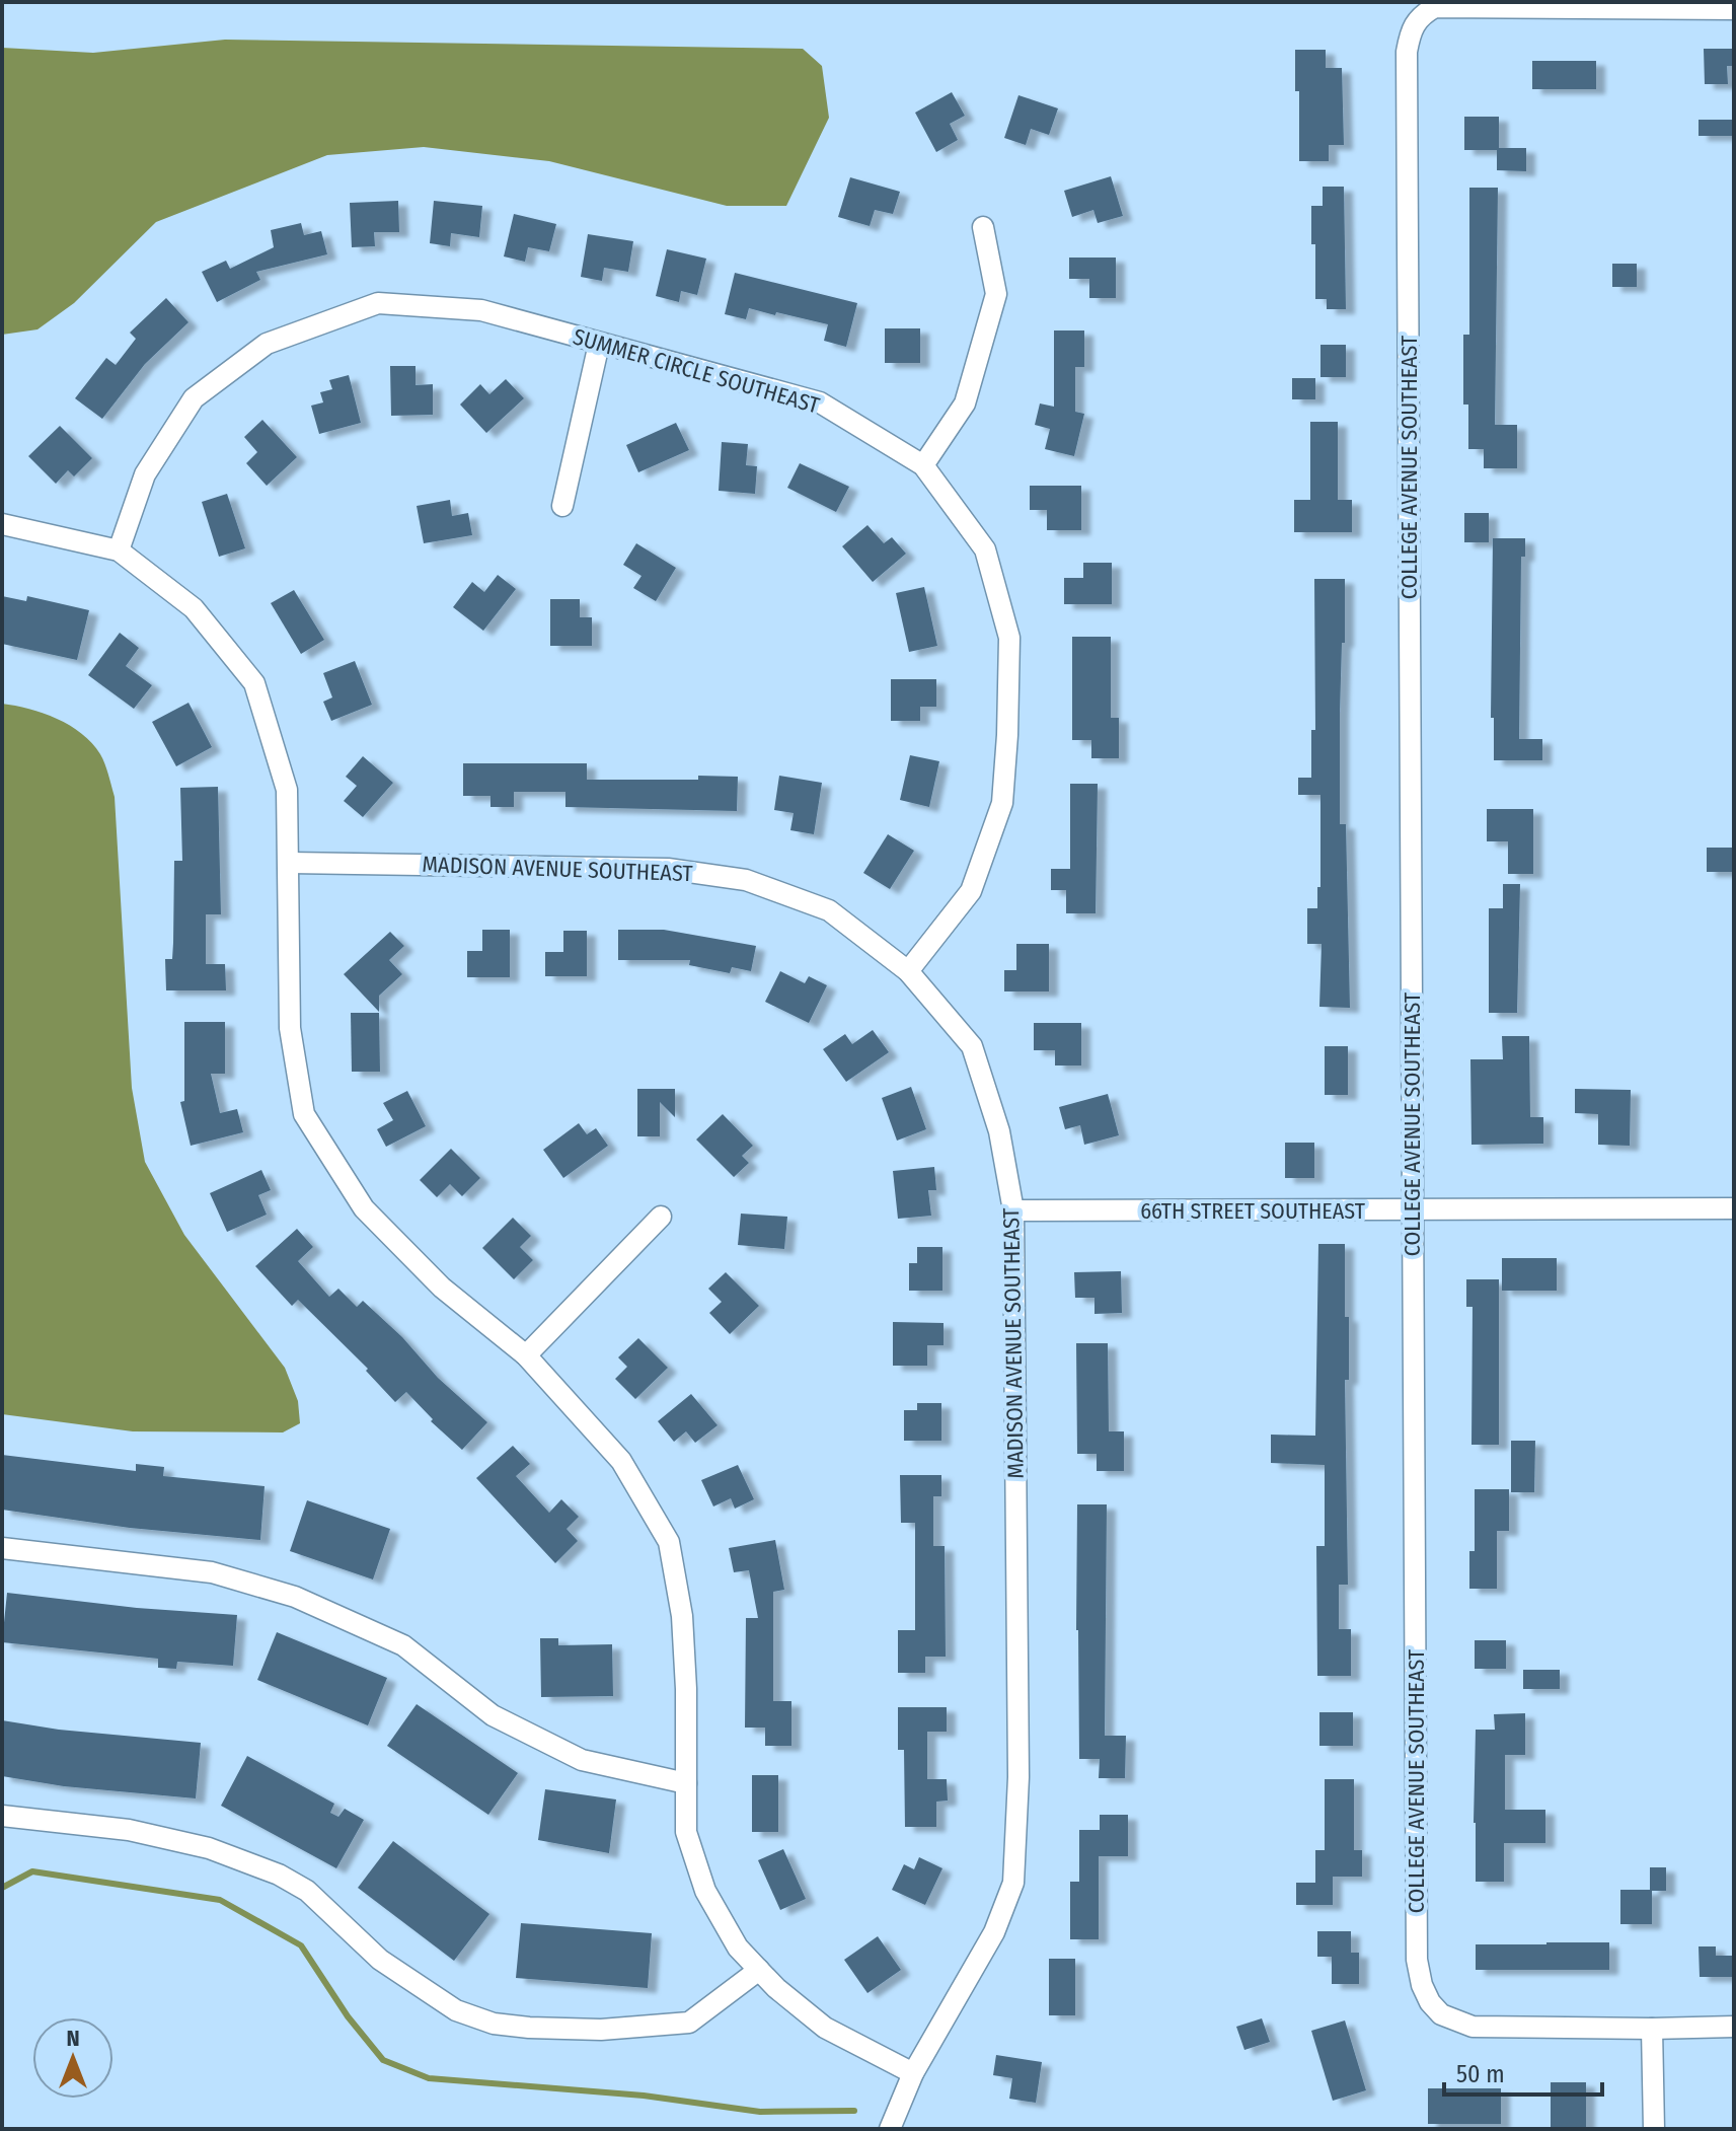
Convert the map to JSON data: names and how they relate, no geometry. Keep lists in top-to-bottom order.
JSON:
{
  "streets": {
    "street": [
      "SUMMER CIRCLE SOUTHEAST",
      "COLLEGE AVENUE SOUTHEAST",
      "MADISON AVENUE SOUTHEAST",
      "66TH STREET SOUTHEAST"
    ]
  },
  "crossings": [
    ["SUMMER CIRCLE SOUTHEAST", "MADISON AVENUE SOUTHEAST"],
    ["COLLEGE AVENUE SOUTHEAST", "66TH STREET SOUTHEAST"],
    ["MADISON AVENUE SOUTHEAST", "66TH STREET SOUTHEAST"]
  ],
  "scale_bar": "50 m",
  "north": "top"
}
